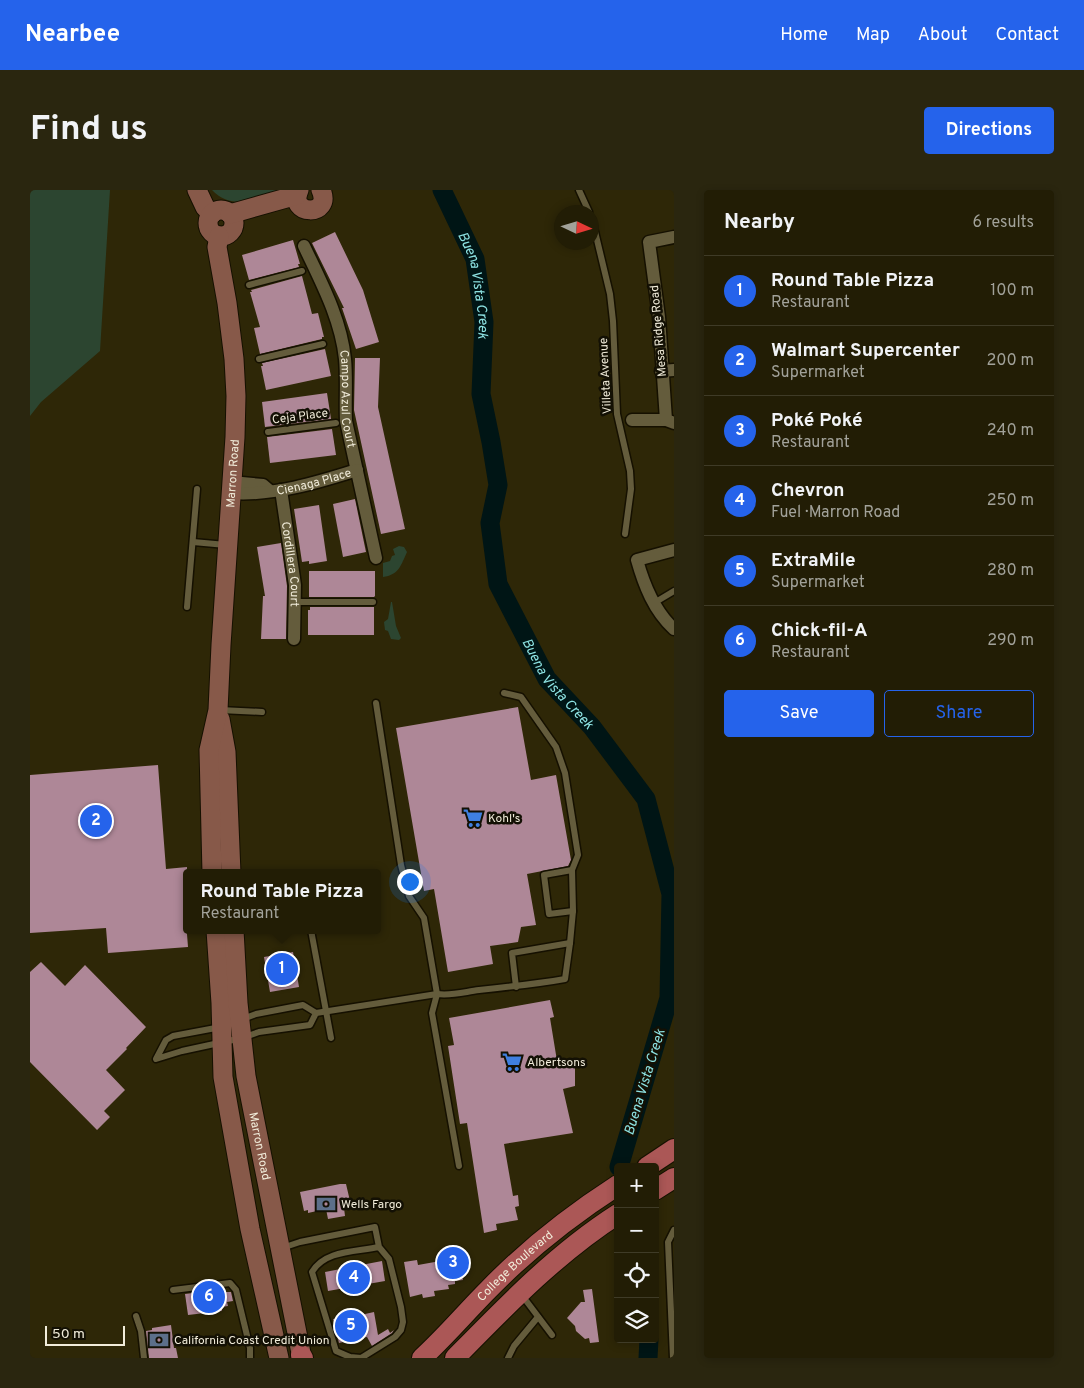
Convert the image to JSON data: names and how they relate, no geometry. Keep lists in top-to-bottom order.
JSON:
{
  "streets": {
    "main road": ["College Boulevard"],
    "street": [
      "Mesa Ridge Road",
      "Campo Azul Court",
      "Marron Road",
      "Cienaga Place",
      "Cordillera Court"
    ],
    "lane": ["Villeta Avenue", "Ceja Place"]
  },
  "crossings": [
    ["Campo Azul Court", "Ceja Place"],
    ["Campo Azul Court", "Cienaga Place"],
    ["Marron Road", "Cienaga Place"],
    ["Cienaga Place", "Cordillera Court"]
  ],
  "water": ["Buena Vista Creek"],
  "places": {
    "supermarket": ["Kohl's", "Albertsons"],
    "bank": ["Wells Fargo", "California Coast Credit Union"]
  },
  "scale_bar": "50 m",
  "north": "right",
  "page": {
    "header": "Nearbee",
    "nav": [
      "Home",
      "Map",
      "About",
      "Contact"
    ],
    "buttons": [
      "Directions",
      ["Save", "Share"]
    ],
    "title": "Find us",
    "heading": ["Nearby", "6 results"],
    "list": [
      {
        "mark": "1",
        "name": "Round Table Pizza",
        "note": "Restaurant",
        "value": "100 m"
      },
      {
        "mark": "2",
        "name": "Walmart Supercenter",
        "note": "Supermarket",
        "value": "200 m"
      },
      {
        "mark": "3",
        "name": "Poké Poké",
        "note": "Restaurant",
        "value": "240 m"
      },
      {
        "mark": "4",
        "name": "Chevron",
        "note": "Fuel · Marron Road",
        "value": "250 m"
      },
      {
        "mark": "5",
        "name": "ExtraMile",
        "note": "Supermarket",
        "value": "280 m"
      },
      {
        "mark": "6",
        "name": "Chick-fil-A",
        "note": "Restaurant",
        "value": "290 m"
      }
    ],
    "pins": [
      "2",
      "1",
      "3",
      "4",
      "6",
      "5"
    ],
    "popup": ["Round Table Pizza", "Restaurant"],
    "map_buttons": ["+", "−"],
    "scale": "50 m"
  }
}
